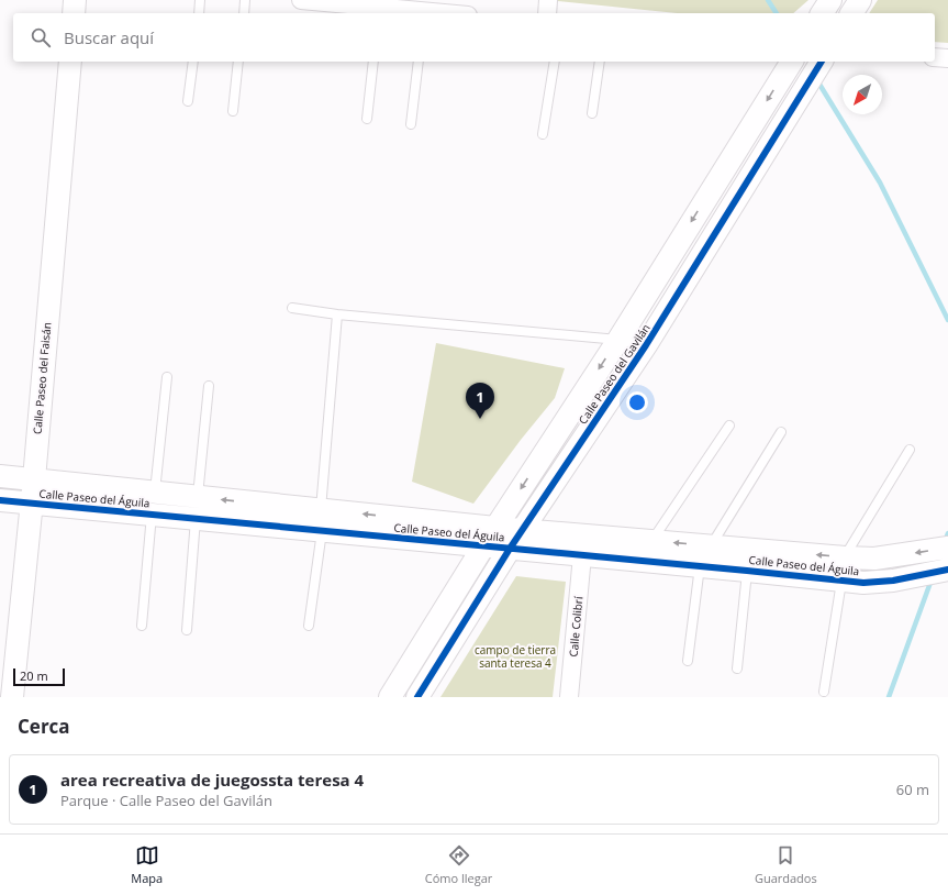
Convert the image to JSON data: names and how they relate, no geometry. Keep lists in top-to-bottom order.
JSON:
{
  "streets": {
    "street": [
      "Calle Paseo del Gavilán",
      "Calle Paseo del Faisán",
      "Calle Paseo del Águila",
      "Calle Colibrí"
    ]
  },
  "crossings": [
    ["Calle Paseo del Gavilán", "Calle Paseo del Águila"],
    ["Calle Paseo del Faisán", "Calle Paseo del Águila"],
    ["Calle Paseo del Águila", "Calle Colibrí"]
  ],
  "parks": ["campo de tierra santa teresa 4"],
  "scale_bar": "20 m",
  "north": "bottom left",
  "page": {
    "search": "Buscar aquí",
    "pins": "1",
    "scale": "20 m",
    "heading": "Cerca",
    "list": [
      {
        "mark": "1",
        "name": "area recreativa de juegossta teresa 4",
        "note": "Parque · Calle Paseo del Gavilán",
        "value": "60 m"
      }
    ],
    "nav": ["Mapa", "Cómo llegar", "Guardados"]
  }
}
